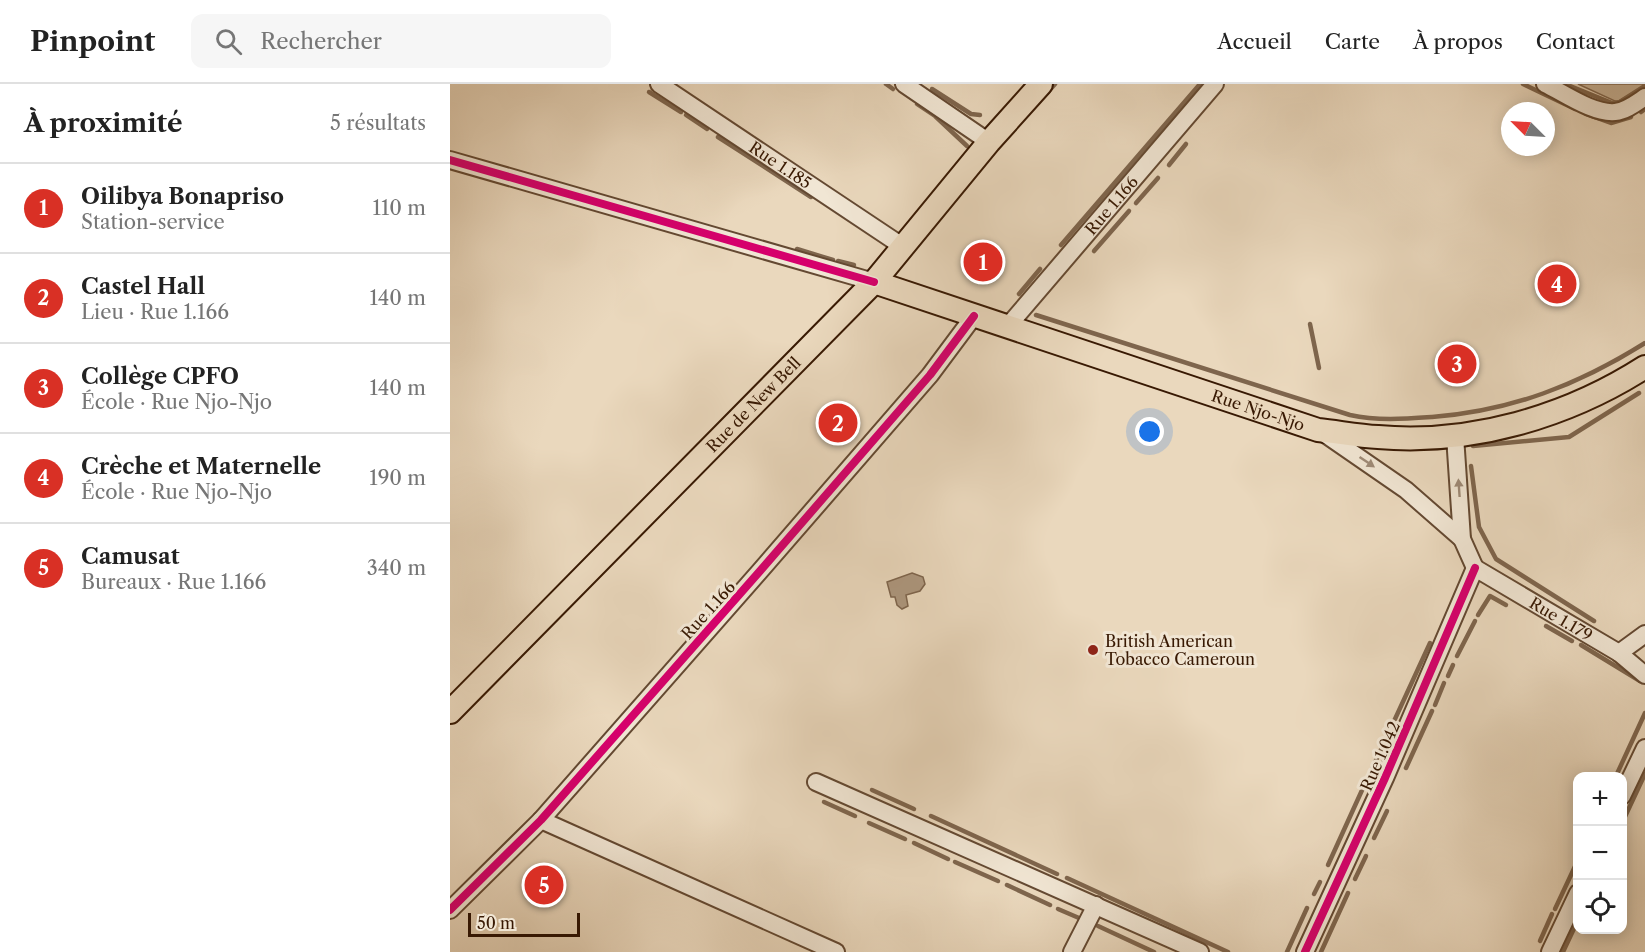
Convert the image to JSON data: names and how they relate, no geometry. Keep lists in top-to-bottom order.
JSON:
{
  "streets": {
    "main road": ["Rue de New Bell", "Rue Njo-Njo"],
    "street": [
      "Rue 1.185",
      "Rue 1.166",
      "Rue 1.179",
      "Rue 1.042"
    ]
  },
  "crossings": [
    ["Rue 1.185", "Rue de New Bell"],
    ["Rue 1.166", "Rue Njo-Njo"],
    ["Rue de New Bell", "Rue Njo-Njo"],
    ["Rue 1.179", "Rue 1.042"]
  ],
  "places": ["British American Tobacco Cameroun"],
  "scale_bar": "50 m",
  "north": "top left",
  "page": {
    "header": "Pinpoint",
    "search": "Rechercher",
    "nav": [
      "Accueil",
      "Carte",
      "À propos",
      "Contact"
    ],
    "heading": ["À proximité", "5 résultats"],
    "list": [
      {
        "mark": "1",
        "name": "Oilibya Bonapriso",
        "note": "Station-service",
        "value": "110 m"
      },
      {
        "mark": "2",
        "name": "Castel Hall",
        "note": "Lieu · Rue 1.166",
        "value": "140 m"
      },
      {
        "mark": "3",
        "name": "Collège CPFO",
        "note": "École · Rue Njo-Njo",
        "value": "140 m"
      },
      {
        "mark": "4",
        "name": "Crèche et Maternelle",
        "note": "École · Rue Njo-Njo",
        "value": "190 m"
      },
      {
        "mark": "5",
        "name": "Camusat",
        "note": "Bureaux · Rue 1.166",
        "value": "340 m"
      }
    ],
    "pins": [
      "1",
      "4",
      "3",
      "2",
      "5"
    ],
    "map_buttons": ["+", "−"],
    "scale": "50 m"
  }
}
